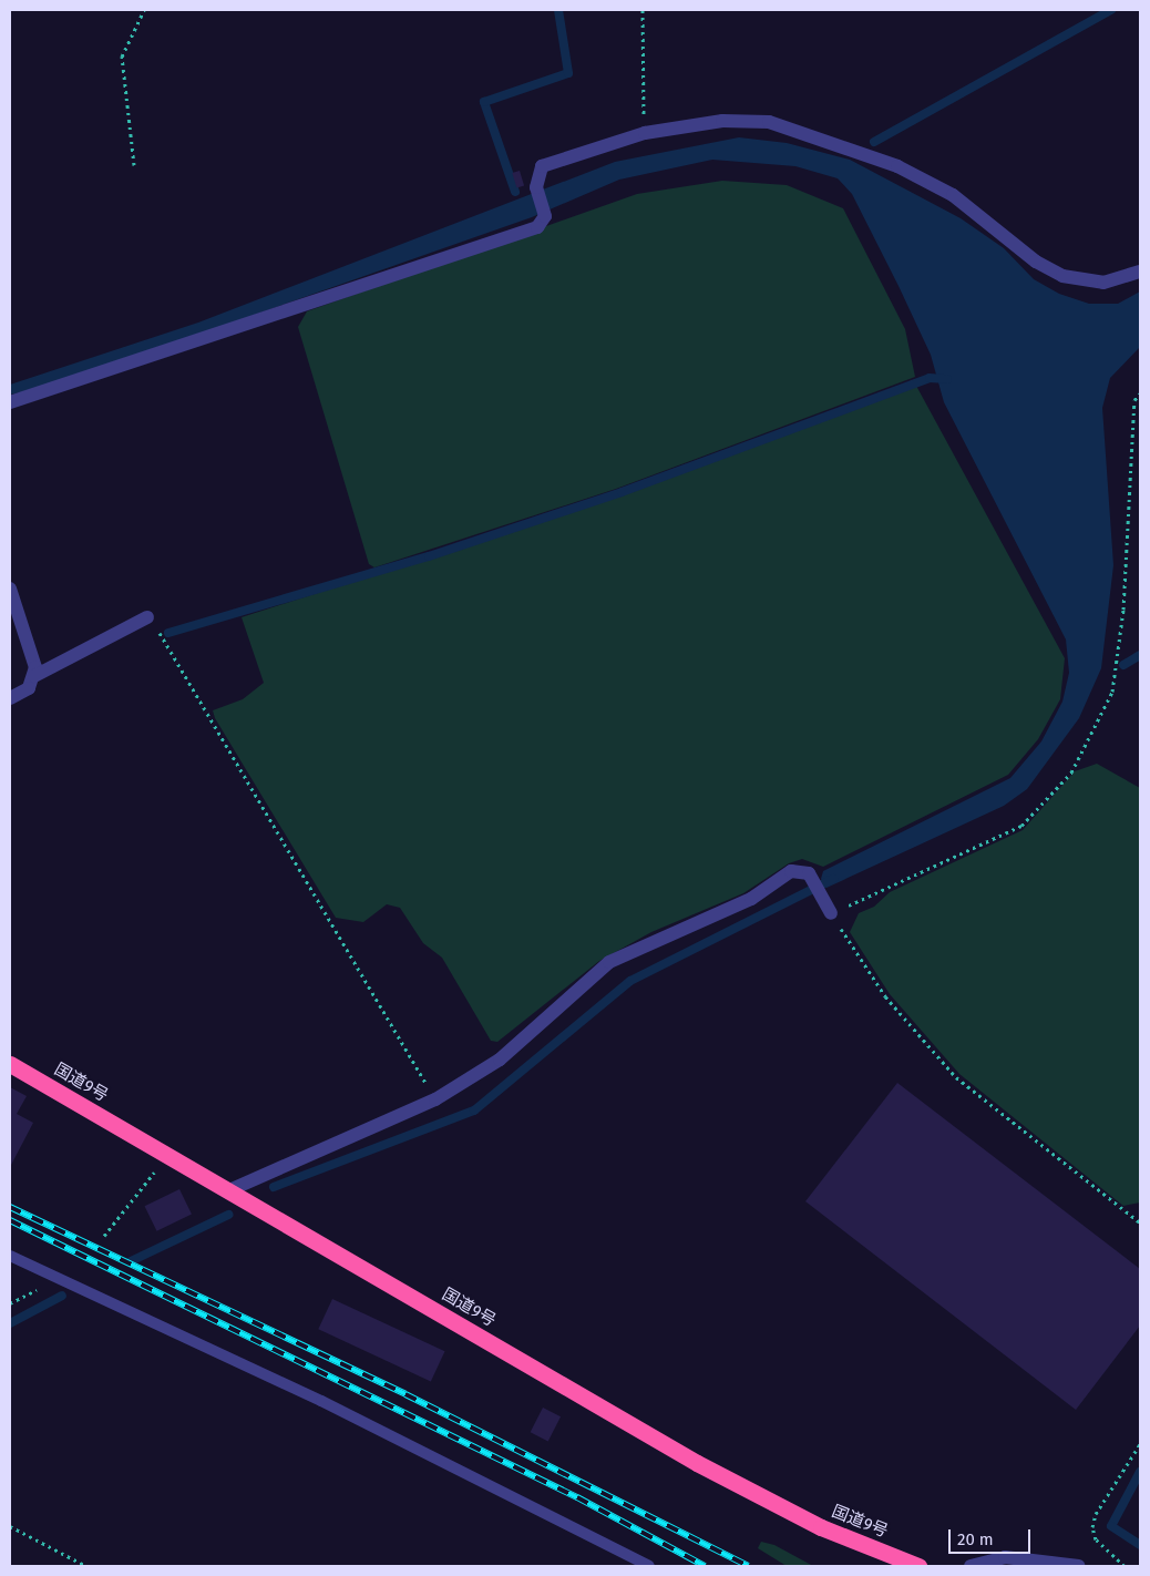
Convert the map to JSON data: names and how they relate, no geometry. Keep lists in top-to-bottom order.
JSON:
{
  "streets": {
    "highway": ["国道9号"]
  },
  "scale_bar": "20 m"
}
